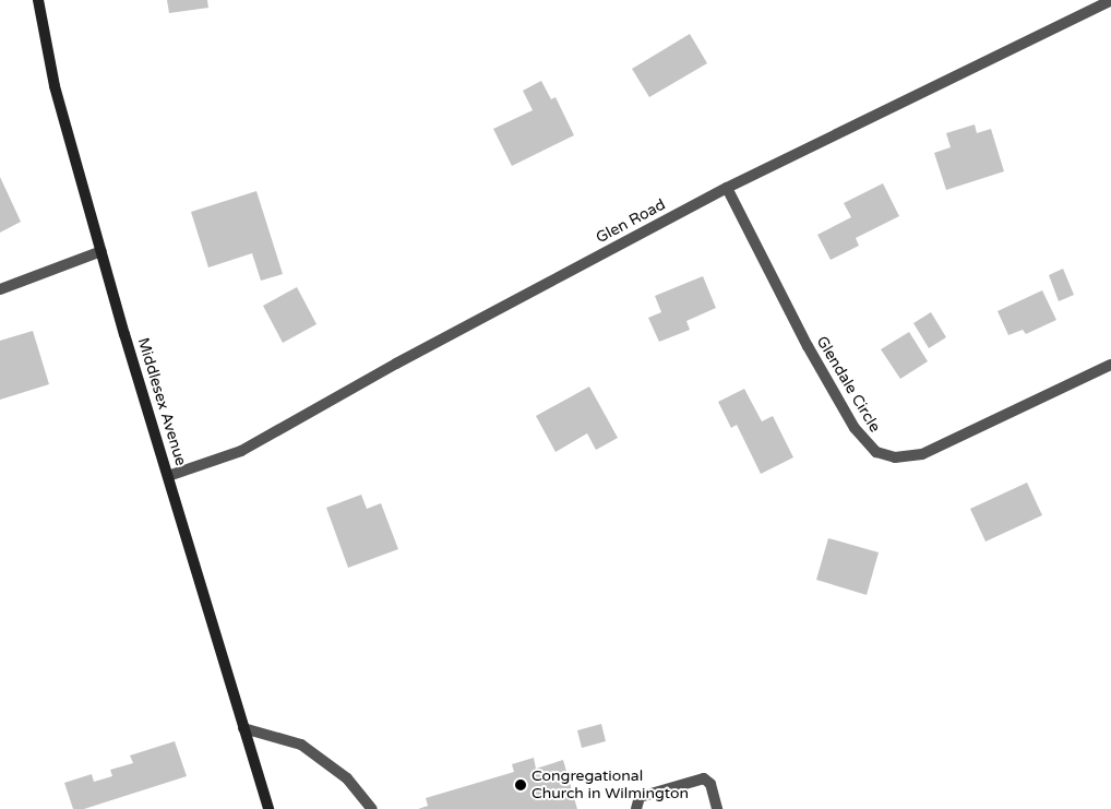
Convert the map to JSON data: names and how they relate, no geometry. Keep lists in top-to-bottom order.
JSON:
{
  "streets": {
    "main road": ["Middlesex Avenue"],
    "street": ["Glen Road", "Glendale Circle"]
  },
  "crossings": [
    ["Glen Road", "Glendale Circle"],
    ["Glen Road", "Middlesex Avenue"]
  ],
  "places": ["Congregational Church in Wilmington"]
}
